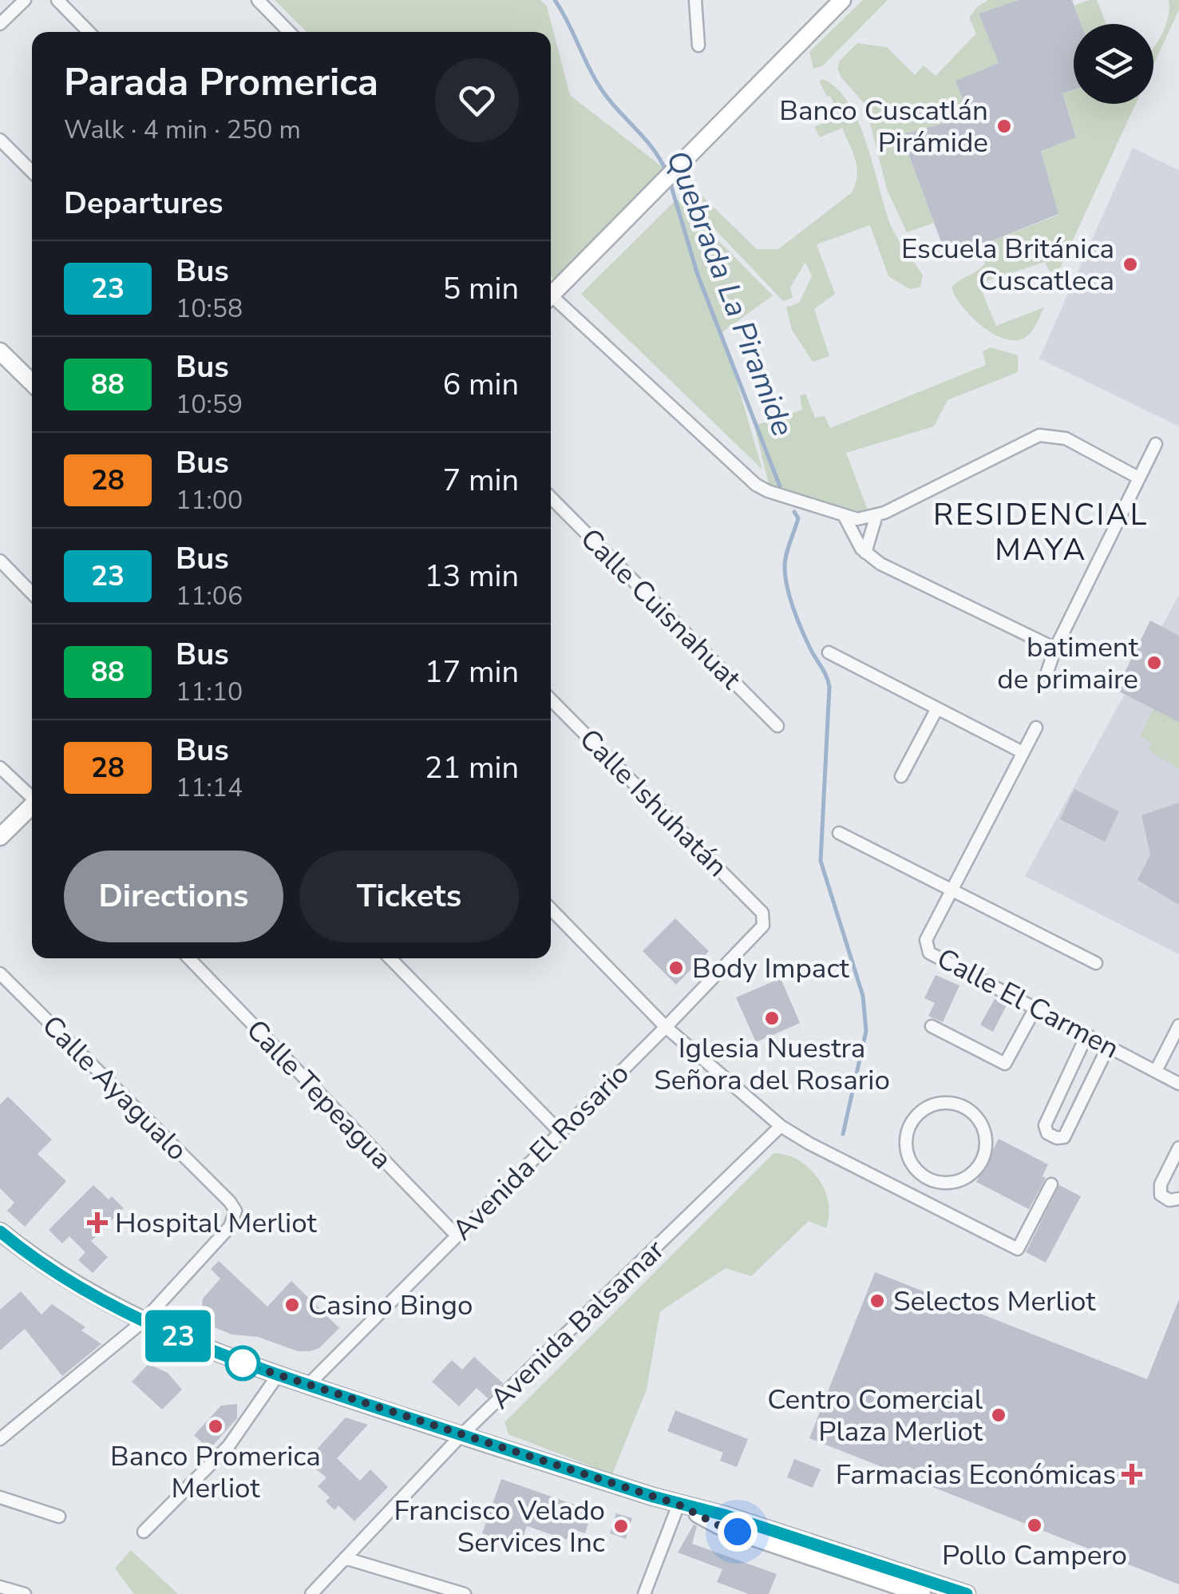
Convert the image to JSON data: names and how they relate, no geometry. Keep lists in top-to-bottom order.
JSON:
{
  "streets": {
    "street": [
      "Calle Cuisnahuat",
      "Calle Ishuhatán",
      "Calle El Carmen",
      "Calle Ayagualo",
      "Calle Tepeagua",
      "Avenida El Rosario",
      "Avenida Balsamar"
    ]
  },
  "crossings": [
    ["Calle Ishuhatán", "Avenida El Rosario"],
    ["Calle Tepeagua", "Avenida El Rosario"]
  ],
  "districts": ["RESIDENCIAL MAYA"],
  "water": ["Quebrada La Piramide"],
  "places": {
    "other": [
      "Banco Cuscatlán Pirámide",
      "Escuela Británica Cuscatleca",
      "batiment de primaire",
      "Body Impact",
      "Iglesia Nuestra Señora del Rosario",
      "Selectos Merliot",
      "Casino Bingo",
      "Centro Comercial Plaza Merliot",
      "Banco Promerica Merliot",
      "Pollo Campero",
      "Francisco Velado Services Inc"
    ],
    "health": ["Hospital Merliot", "Farmacias Económicas"]
  },
  "lines": ["bus line 23"],
  "page": {
    "on_map": "23",
    "heading": [
      ["Parada Promerica", "Walk · 4 min · 250 m"],
      "Departures"
    ],
    "list": [
      {
        "mark": "23",
        "name": "Bus",
        "note": "10:58",
        "value": "5 min"
      },
      {
        "mark": "88",
        "name": "Bus",
        "note": "10:59",
        "value": "6 min"
      },
      {
        "mark": "28",
        "name": "Bus",
        "note": "11:00",
        "value": "7 min"
      },
      {
        "mark": "23",
        "name": "Bus",
        "note": "11:06",
        "value": "13 min"
      },
      {
        "mark": "88",
        "name": "Bus",
        "note": "11:10",
        "value": "17 min"
      },
      {
        "mark": "28",
        "name": "Bus",
        "note": "11:14",
        "value": "21 min"
      }
    ],
    "buttons": ["Directions", "Tickets"]
  }
}
